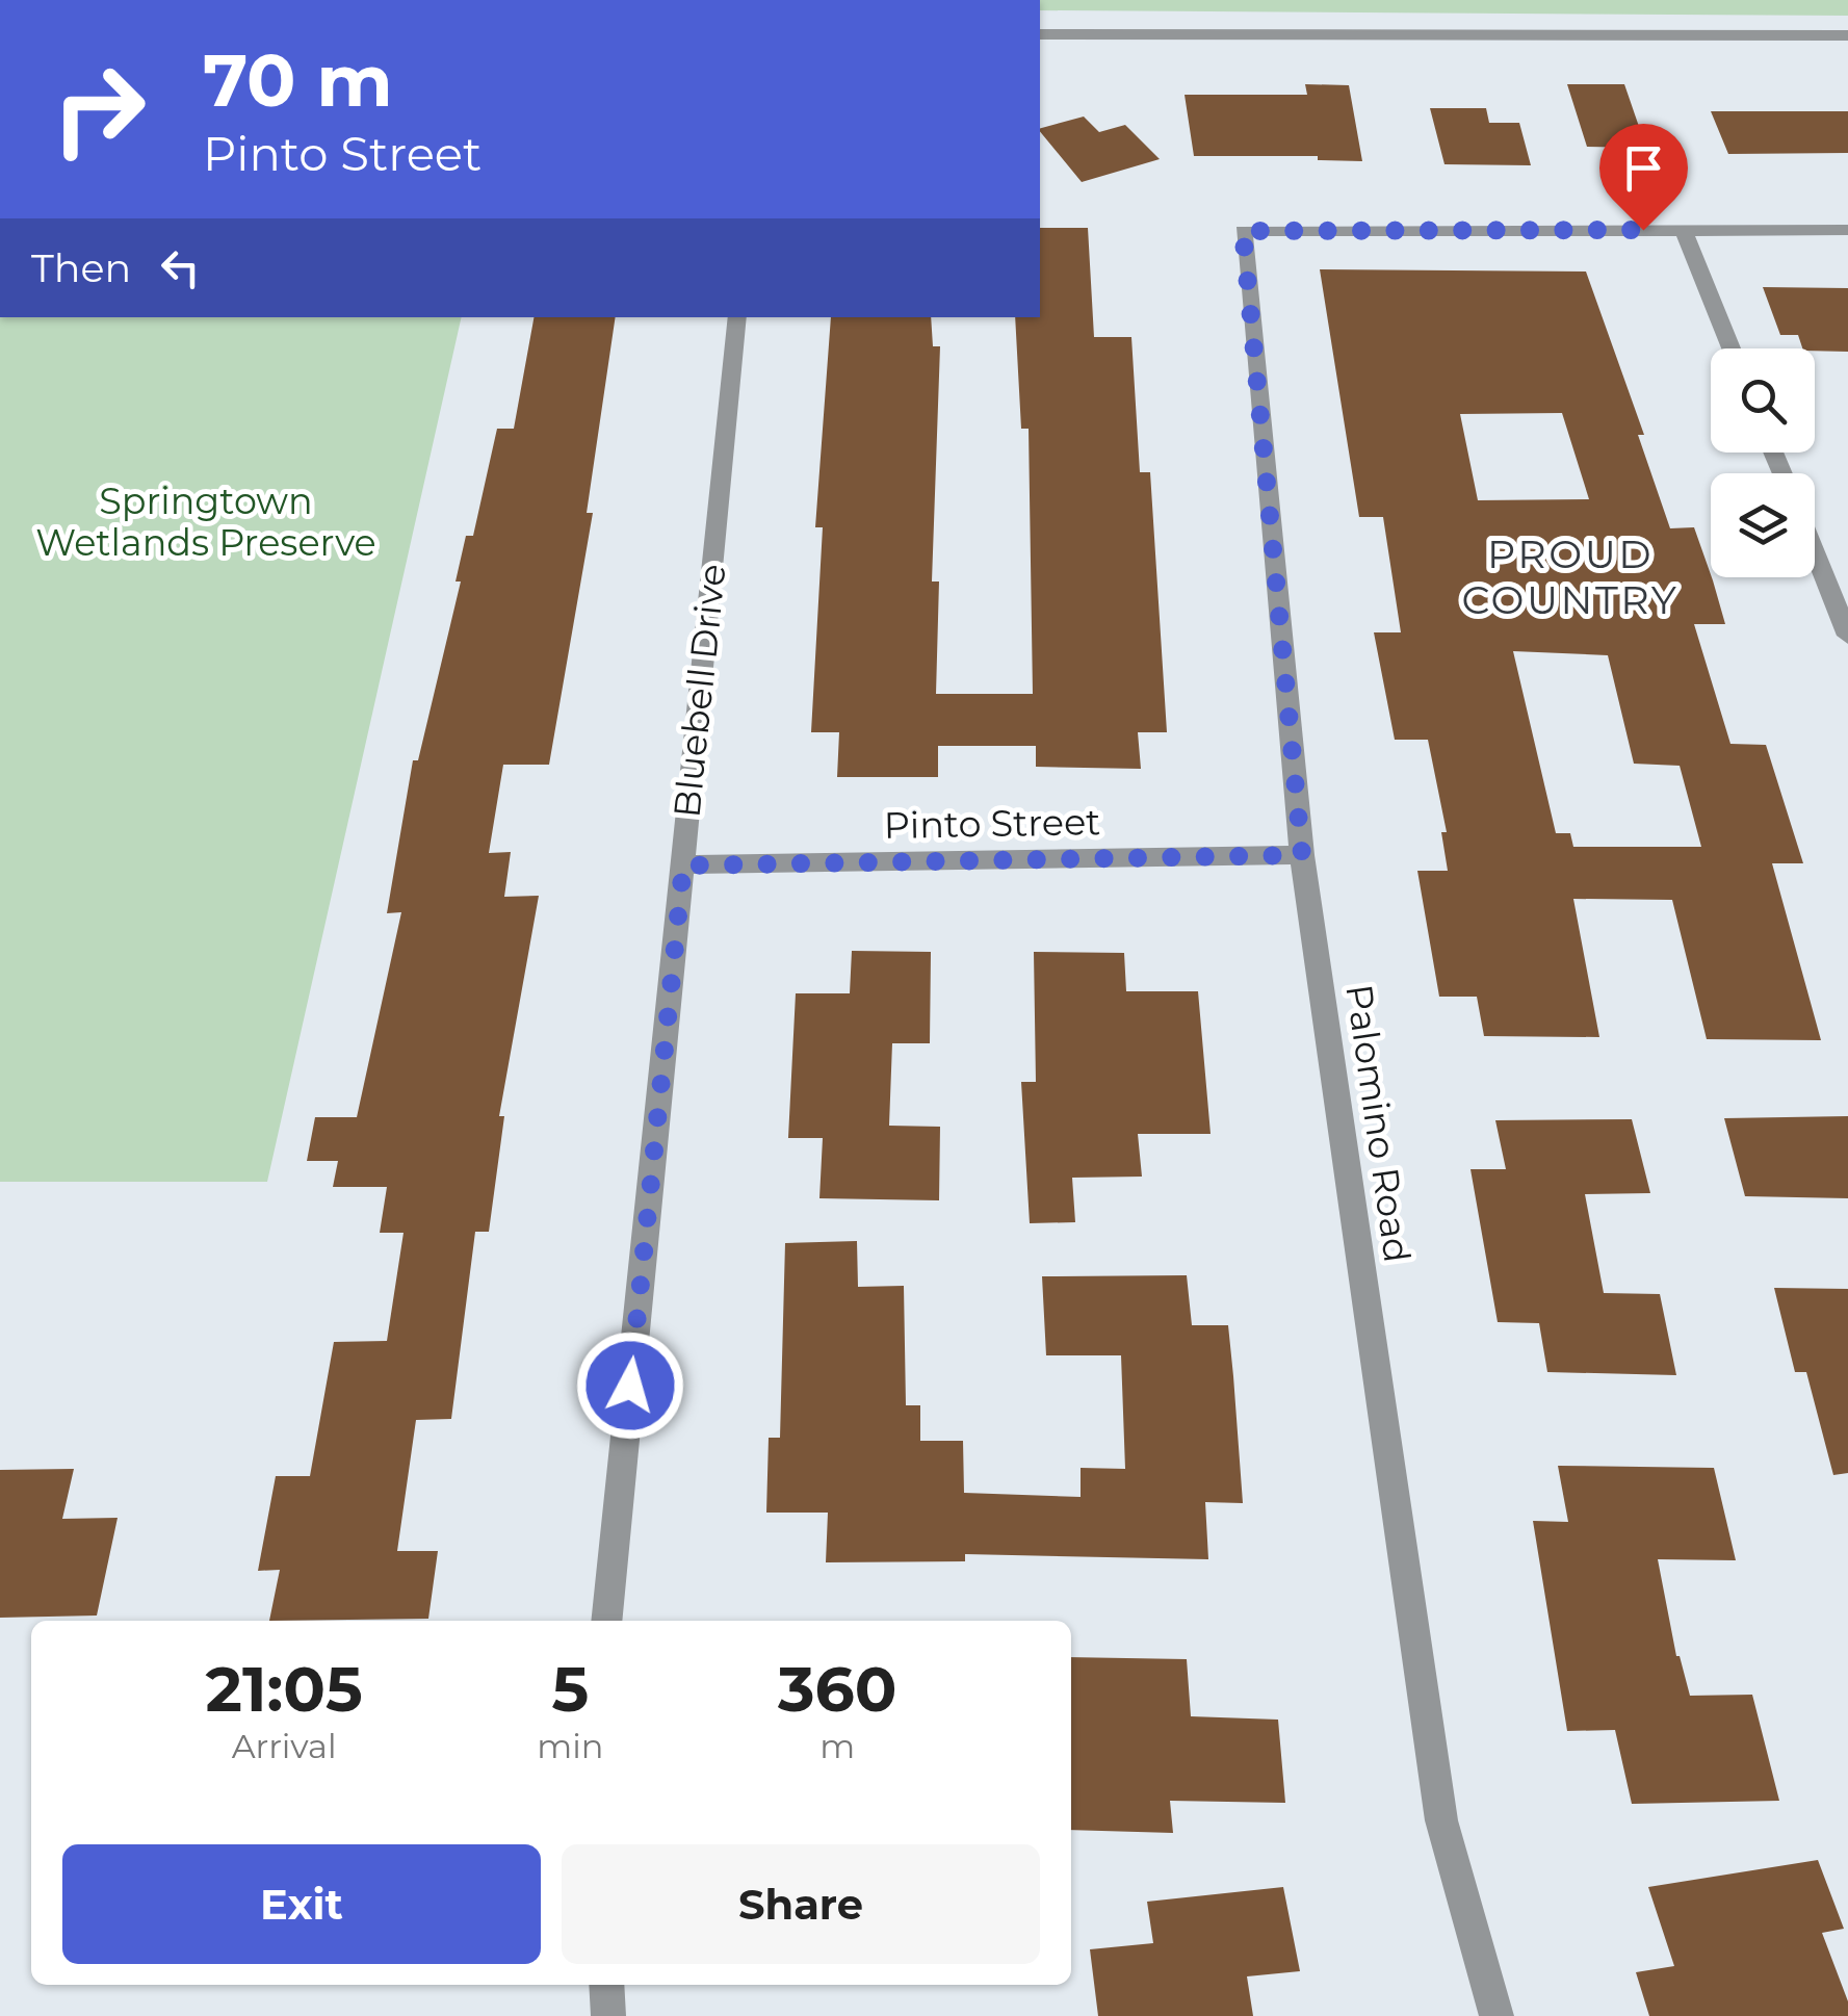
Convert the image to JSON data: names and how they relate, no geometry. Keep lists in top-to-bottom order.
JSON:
{
  "streets": {
    "street": ["Bluebell Drive", "Pinto Street", "Palomino Road"]
  },
  "crossings": [
    ["Bluebell Drive", "Pinto Street"],
    ["Pinto Street", "Palomino Road"]
  ],
  "districts": ["PROUD COUNTRY"],
  "parks": ["Springtown Wetlands Preserve"],
  "page": {
    "turn": ["70 m", "Pinto Street"],
    "then": "Then",
    "eta": [
      "21:05",
      "Arrival",
      "5",
      "min",
      "360",
      "m"
    ],
    "buttons": ["Exit", "Share"]
  }
}
